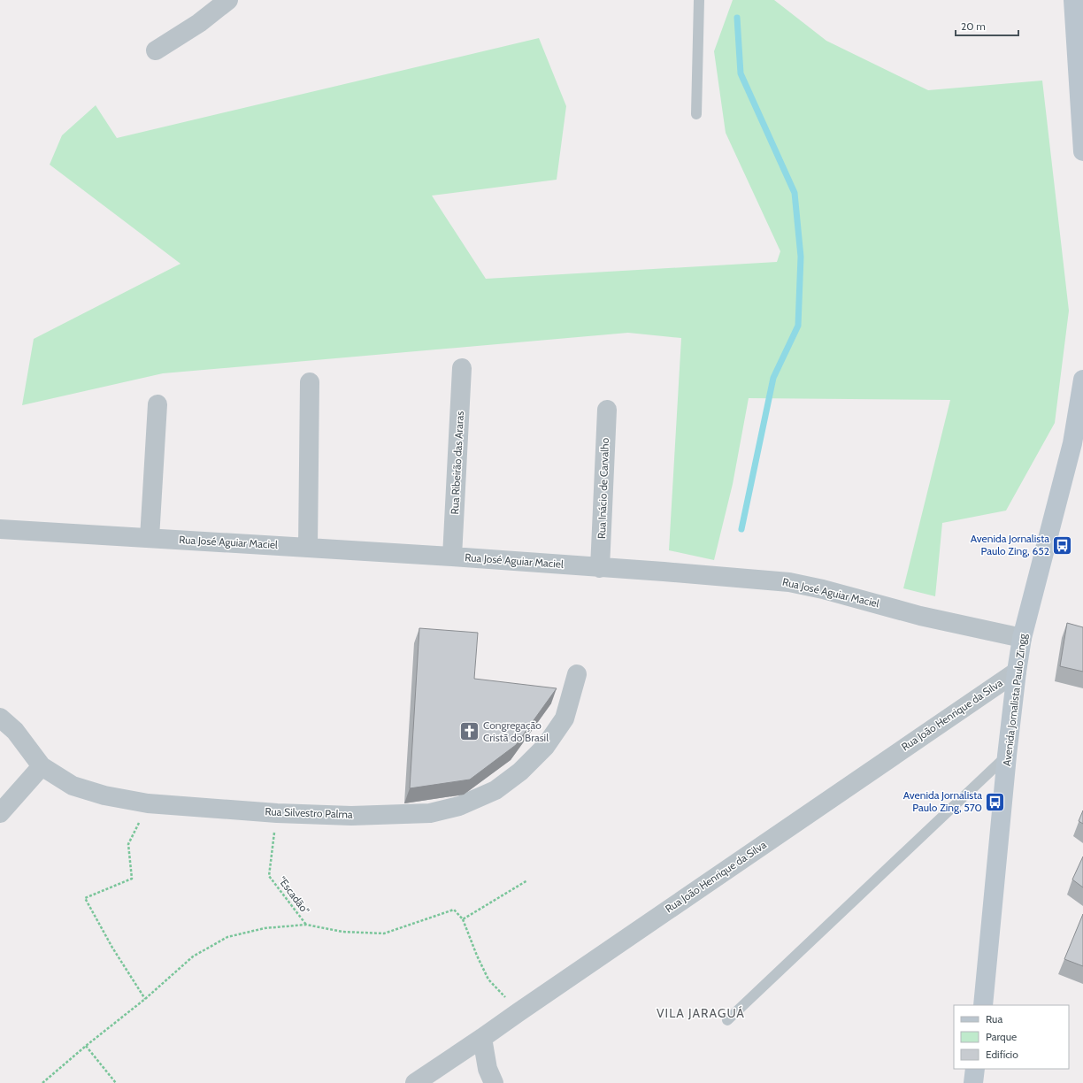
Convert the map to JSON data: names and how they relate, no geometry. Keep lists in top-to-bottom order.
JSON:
{
  "streets": {
    "main road": ["Avenida Jornalista Paulo Zingg"],
    "street": [
      "Rua Ribeirão das Araras",
      "Rua Inácio de Carvalho",
      "Rua José Aguiar Maciel",
      "Rua João Henrique da Silva",
      "Rua Silvestro Palma"
    ],
    "path": ["\"Escadão\""]
  },
  "crossings": [
    ["Rua Ribeirão das Araras", "Rua José Aguiar Maciel"],
    ["Rua Inácio de Carvalho", "Rua José Aguiar Maciel"],
    ["Rua José Aguiar Maciel", "Avenida Jornalista Paulo Zingg"],
    ["Avenida Jornalista Paulo Zingg", "Rua João Henrique da Silva"],
    ["Rua Silvestro Palma", "\"Escadão\""]
  ],
  "districts": ["VILA JARAGUÁ"],
  "places": {
    "bus stop": ["Avenida Jornalista Paulo Zing, 652", "Avenida Jornalista Paulo Zing, 570"],
    "church": ["Congregação Cristã do Brasil"]
  },
  "legend": ["Rua", "Parque", "Edifício"],
  "scale_bar": "20 m"
}
